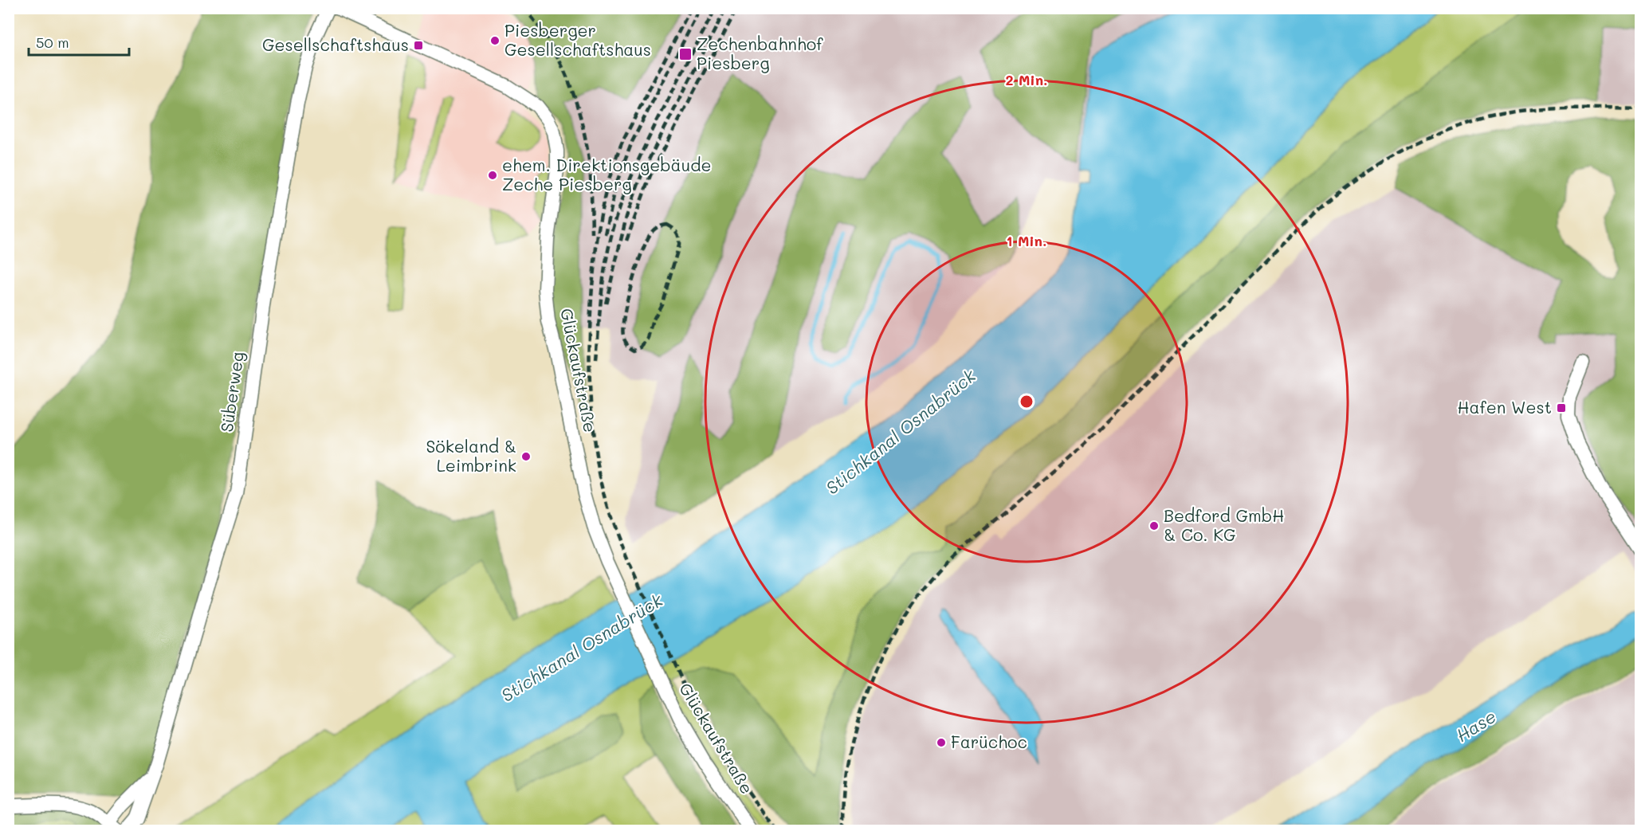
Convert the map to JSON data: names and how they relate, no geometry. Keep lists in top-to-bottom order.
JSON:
{
  "streets": {
    "street": ["Glückaufstraße", "Süberweg"]
  },
  "water": ["Stichkanal Osnabrück", "Hase"],
  "places": {
    "other": [
      "Piesberger Gesellschaftshaus",
      "ehem. Direktionsgebäude Zeche Piesberg",
      "Sökeland & Leimbrink",
      "Bedford GmbH & Co. KG",
      "Farüchoc"
    ],
    "transit": ["Gesellschaftshaus", "Zechenbahnhof Piesberg", "Hafen West"]
  },
  "scale_bar": "50 m",
  "rings": ["2 Min.", "1 Min."]
}
